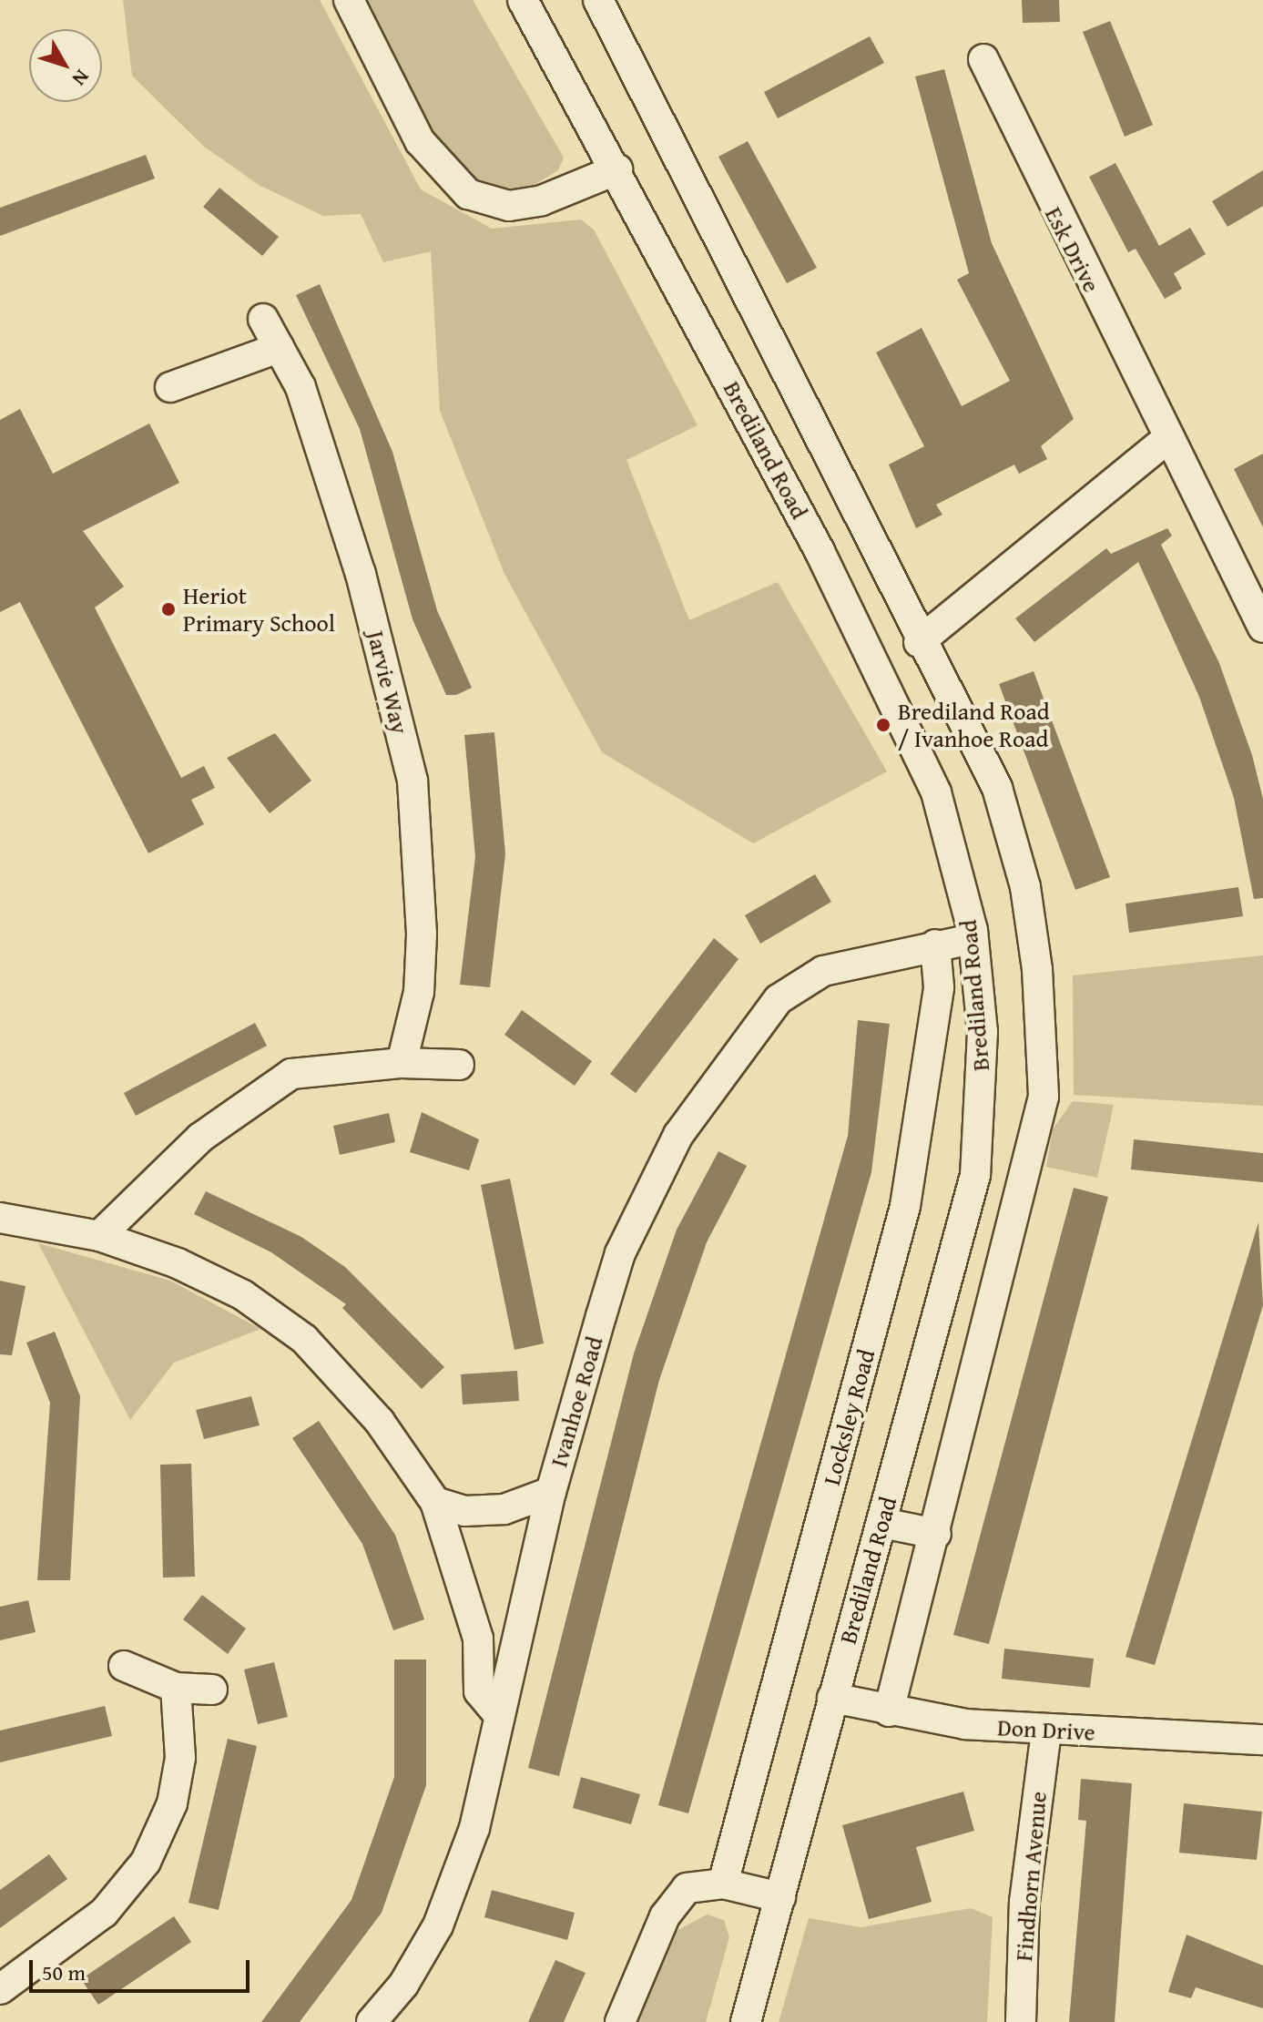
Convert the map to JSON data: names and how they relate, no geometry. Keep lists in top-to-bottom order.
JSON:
{
  "streets": {
    "street": [
      "Esk Drive",
      "Brediland Road",
      "Jarvie Way",
      "Ivanhoe Road",
      "Locksley Road",
      "Don Drive",
      "Findhorn Avenue"
    ]
  },
  "crossings": [
    ["Brediland Road", "Ivanhoe Road"],
    ["Brediland Road", "Don Drive"],
    ["Ivanhoe Road", "Locksley Road"],
    ["Don Drive", "Findhorn Avenue"]
  ],
  "places": ["Heriot Primary School", "Brediland Road / Ivanhoe Road"],
  "scale_bar": "50 m",
  "north": "bottom right"
}
